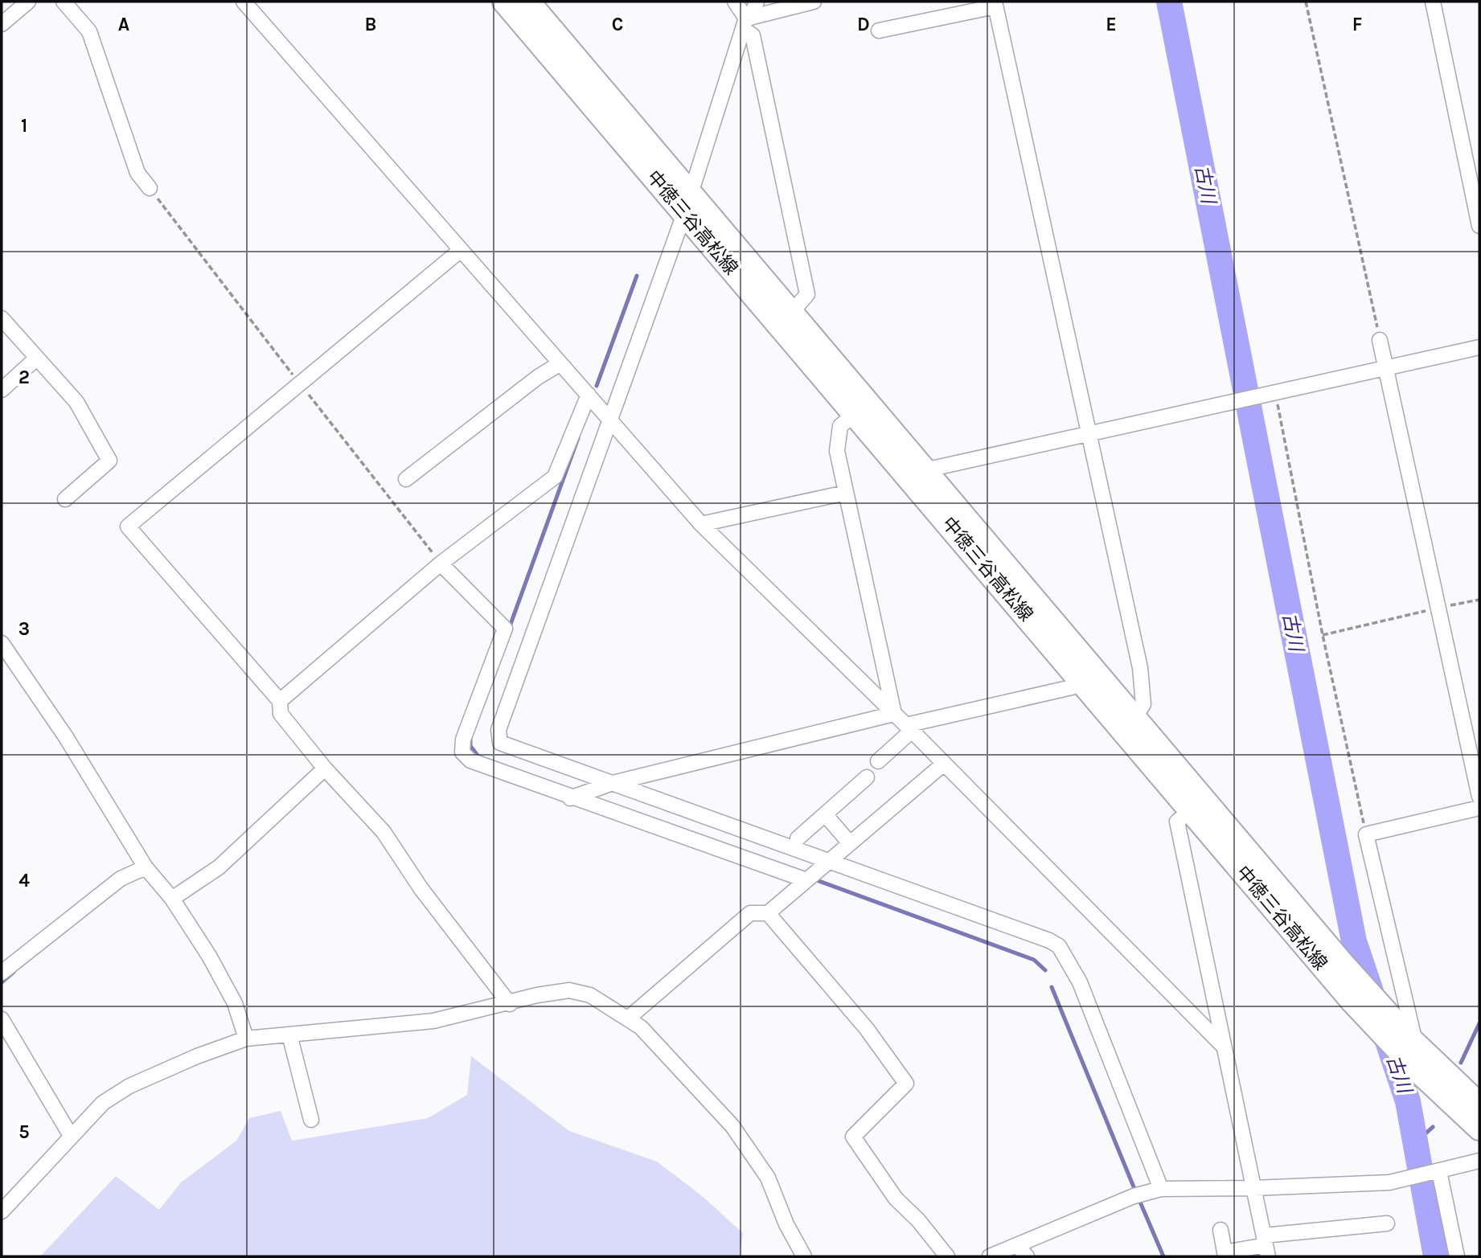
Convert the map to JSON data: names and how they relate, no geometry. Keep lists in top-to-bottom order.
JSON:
{
  "streets": {
    "main road": ["中徳三谷高松線"]
  },
  "water": ["古川"],
  "grid": {
    "columns": [
      "A",
      "B",
      "C",
      "D",
      "E",
      "F"
    ],
    "rows": [
      "1",
      "2",
      "3",
      "4",
      "5"
    ]
  }
}
